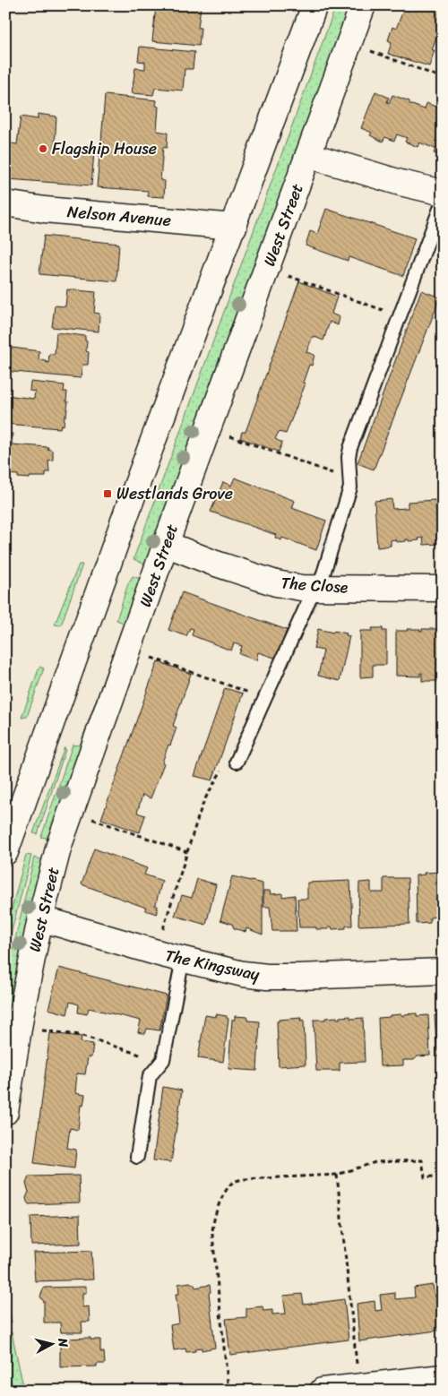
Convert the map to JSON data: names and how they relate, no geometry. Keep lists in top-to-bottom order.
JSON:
{
  "streets": {
    "street": [
      "Nelson Avenue",
      "West Street",
      "The Close",
      "The Kingsway"
    ]
  },
  "crossings": [
    ["West Street", "The Close"],
    ["West Street", "The Kingsway"]
  ],
  "places": {
    "other": ["Flagship House"],
    "transit": ["Westlands Grove"]
  },
  "north": "right"
}
